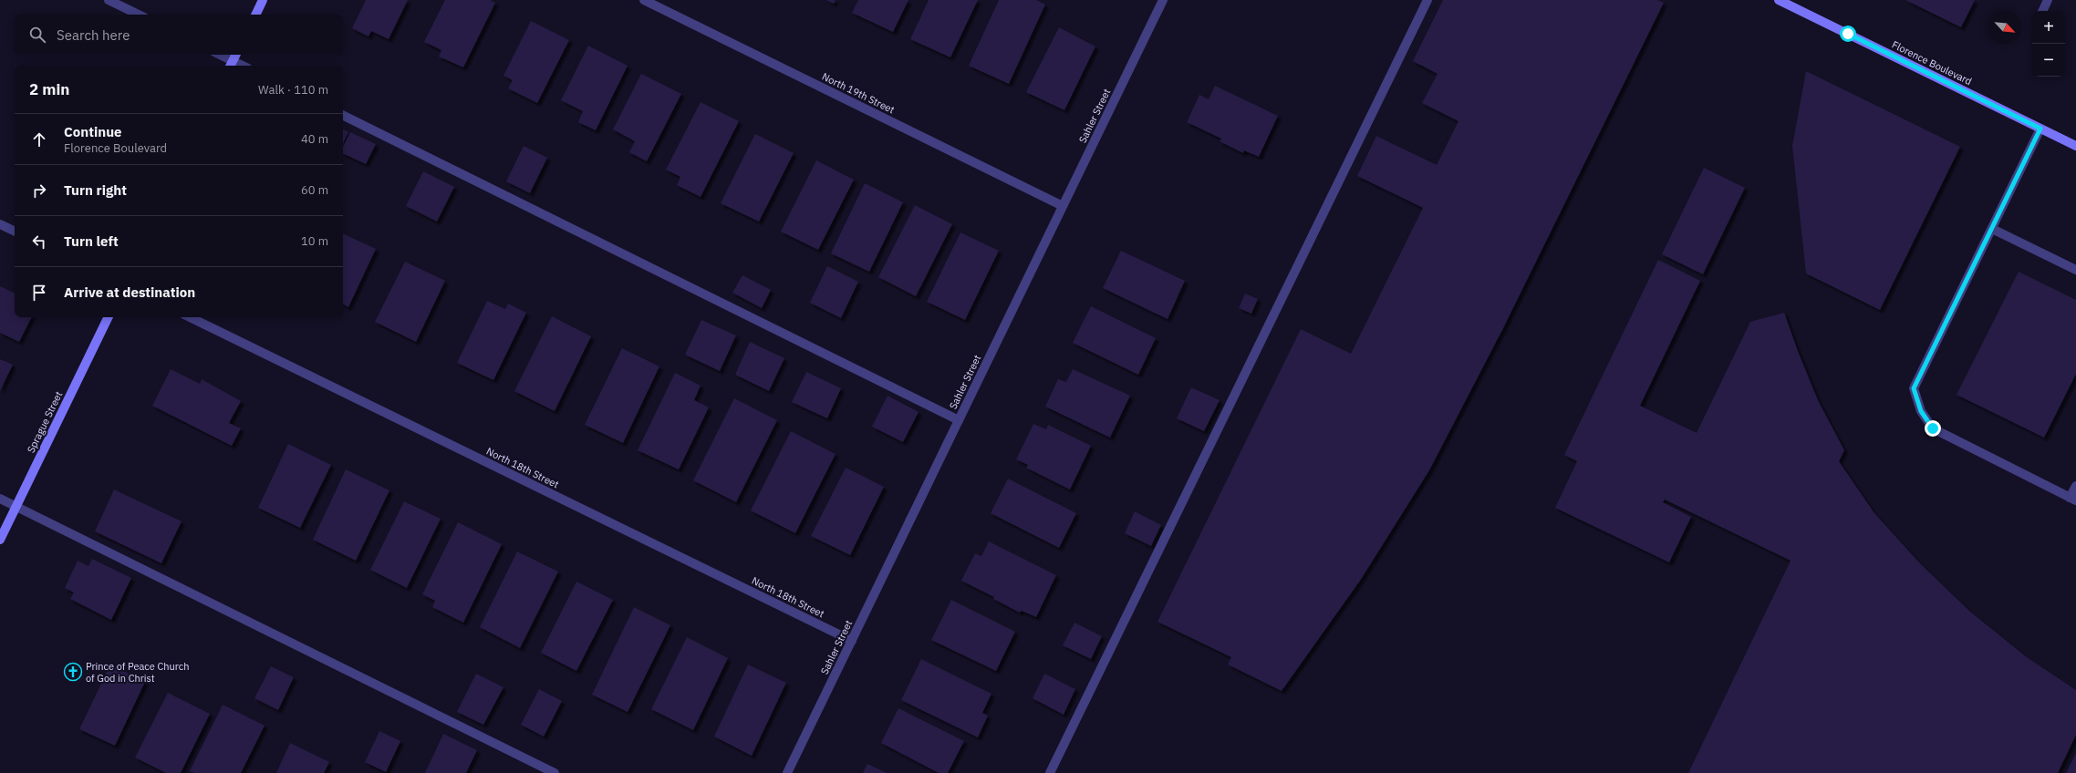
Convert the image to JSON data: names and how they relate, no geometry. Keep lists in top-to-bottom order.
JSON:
{
  "streets": {
    "street": [
      "Florence Boulevard",
      "North 19th Street",
      "Sahler Street",
      "Sprague Street",
      "North 18th Street"
    ]
  },
  "crossings": [
    ["North 19th Street", "Sahler Street"],
    ["Sahler Street", "North 18th Street"]
  ],
  "places": {
    "church": ["Prince of Peace Church of God in Christ"]
  },
  "north": "bottom right",
  "page": {
    "map_buttons": ["+", "−"],
    "search": "Search here",
    "heading": ["2 min", "Walk · 110 m"],
    "list": [
      ["Continue", "Florence Boulevard", "40 m"],
      ["Turn right", "60 m"],
      ["Turn left", "10 m"],
      "Arrive at destination"
    ]
  }
}
